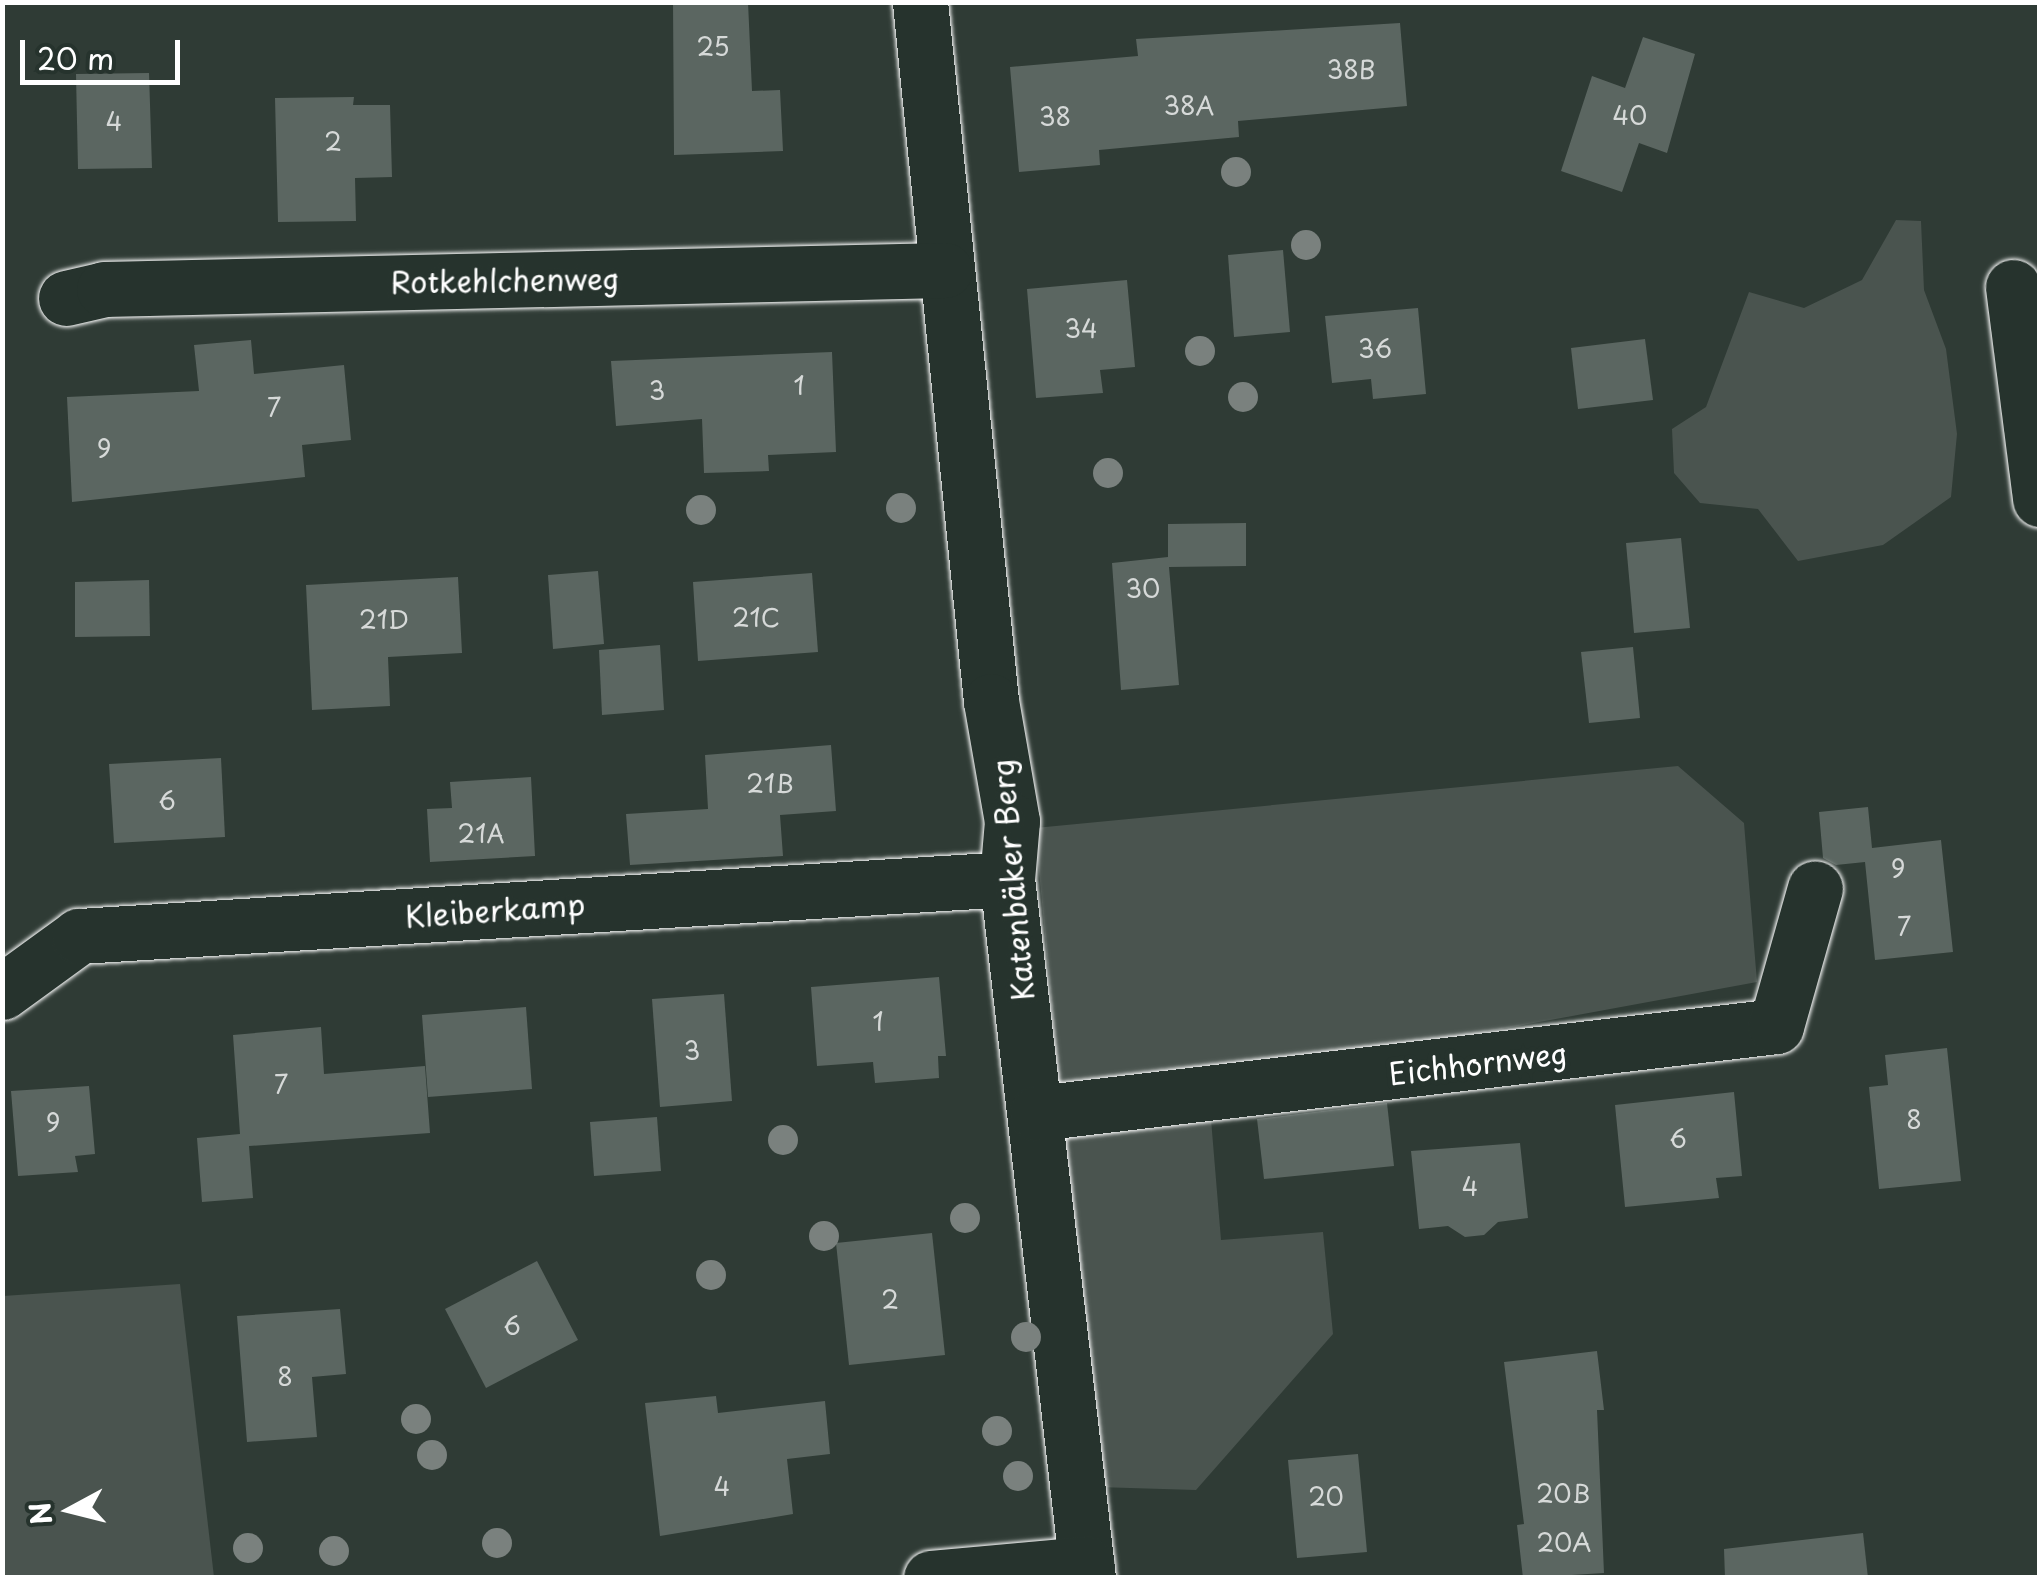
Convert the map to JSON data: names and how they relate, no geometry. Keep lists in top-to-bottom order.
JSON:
{
  "streets": {
    "street": [
      "Rotkehlchenweg",
      "Katenbäker Berg",
      "Kleiberkamp",
      "Eichhornweg"
    ]
  },
  "crossings": [
    ["Rotkehlchenweg", "Katenbäker Berg"],
    ["Katenbäker Berg", "Kleiberkamp"],
    ["Katenbäker Berg", "Eichhornweg"]
  ],
  "house_numbers": [
    "25",
    "38B",
    "38A",
    "40",
    "38",
    "4",
    "2",
    "34",
    "36",
    "1",
    "3",
    "7",
    "9",
    "30",
    "21C",
    "21D",
    "21B",
    "6",
    "21A",
    "9",
    "7",
    "1",
    "3",
    "7",
    "8",
    "9",
    "6",
    "4",
    "2",
    "6",
    "8",
    "4",
    "20B",
    "20",
    "20A"
  ],
  "scale_bar": "20 m",
  "north": "left"
}
